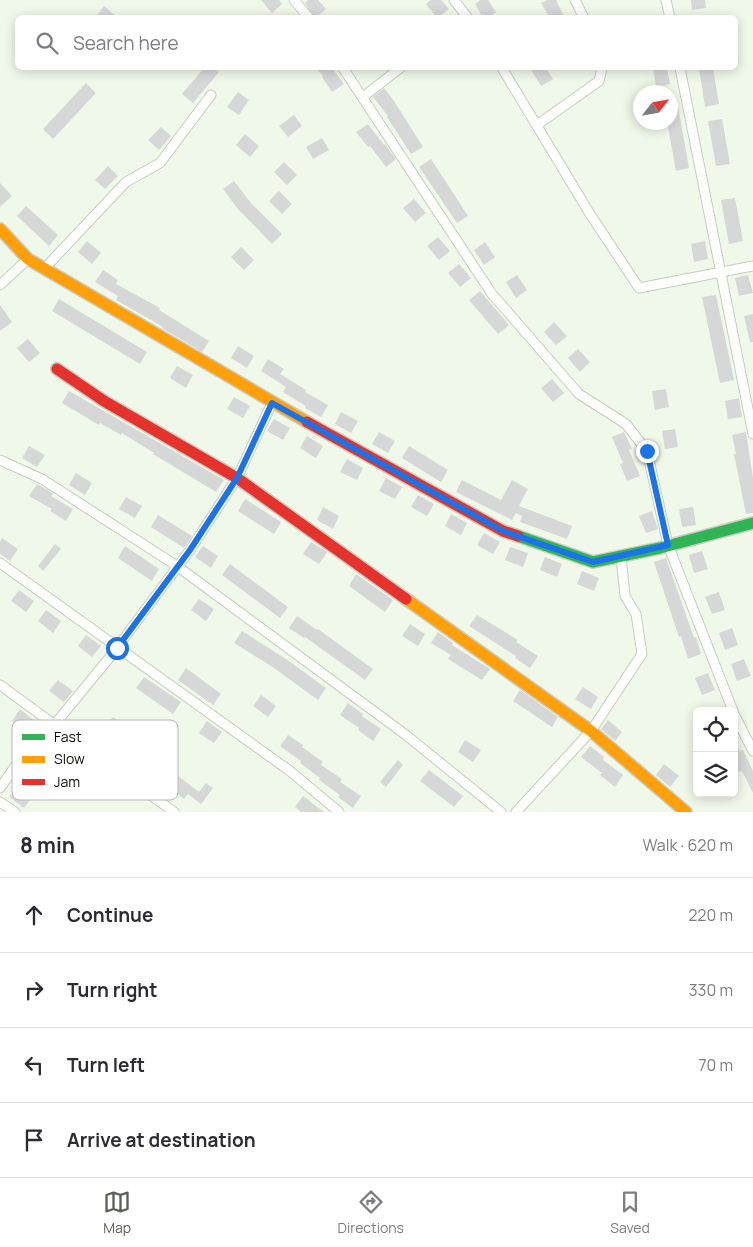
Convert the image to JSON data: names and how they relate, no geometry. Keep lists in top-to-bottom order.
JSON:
{
  "legend": ["Fast", "Slow", "Jam"],
  "north": "top right",
  "page": {
    "search": "Search here",
    "heading": ["8 min", "Walk · 620 m"],
    "list": [
      ["Continue", "220 m"],
      ["Turn right", "330 m"],
      ["Turn left", "70 m"],
      "Arrive at destination"
    ],
    "nav": ["Map", "Directions", "Saved"]
  }
}
